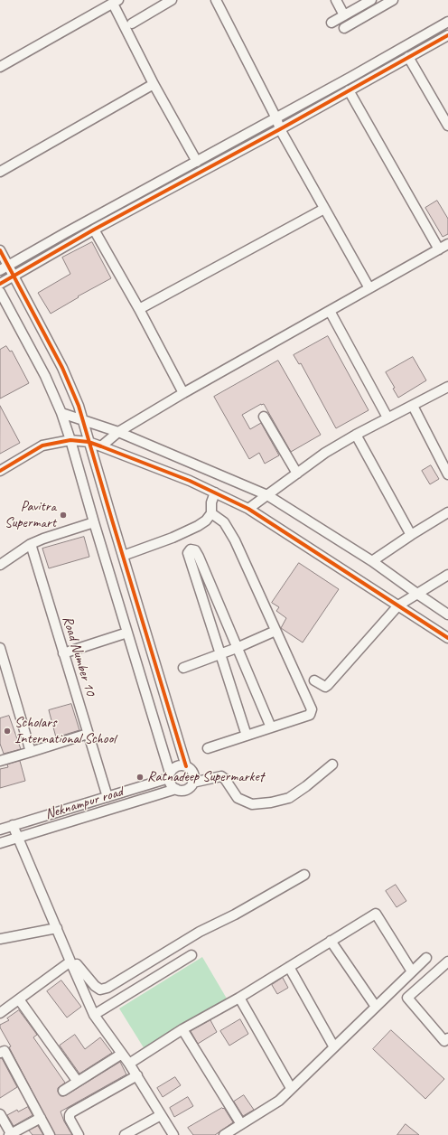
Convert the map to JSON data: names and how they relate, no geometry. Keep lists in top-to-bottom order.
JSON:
{
  "streets": {
    "street": ["Road Number 10", "Neknampur road"]
  },
  "crossings": [
    ["Road Number 10", "Neknampur road"]
  ],
  "places": ["Pavitra Supermart", "Scholars International School", "Ratnadeep Supermarket"]
}
